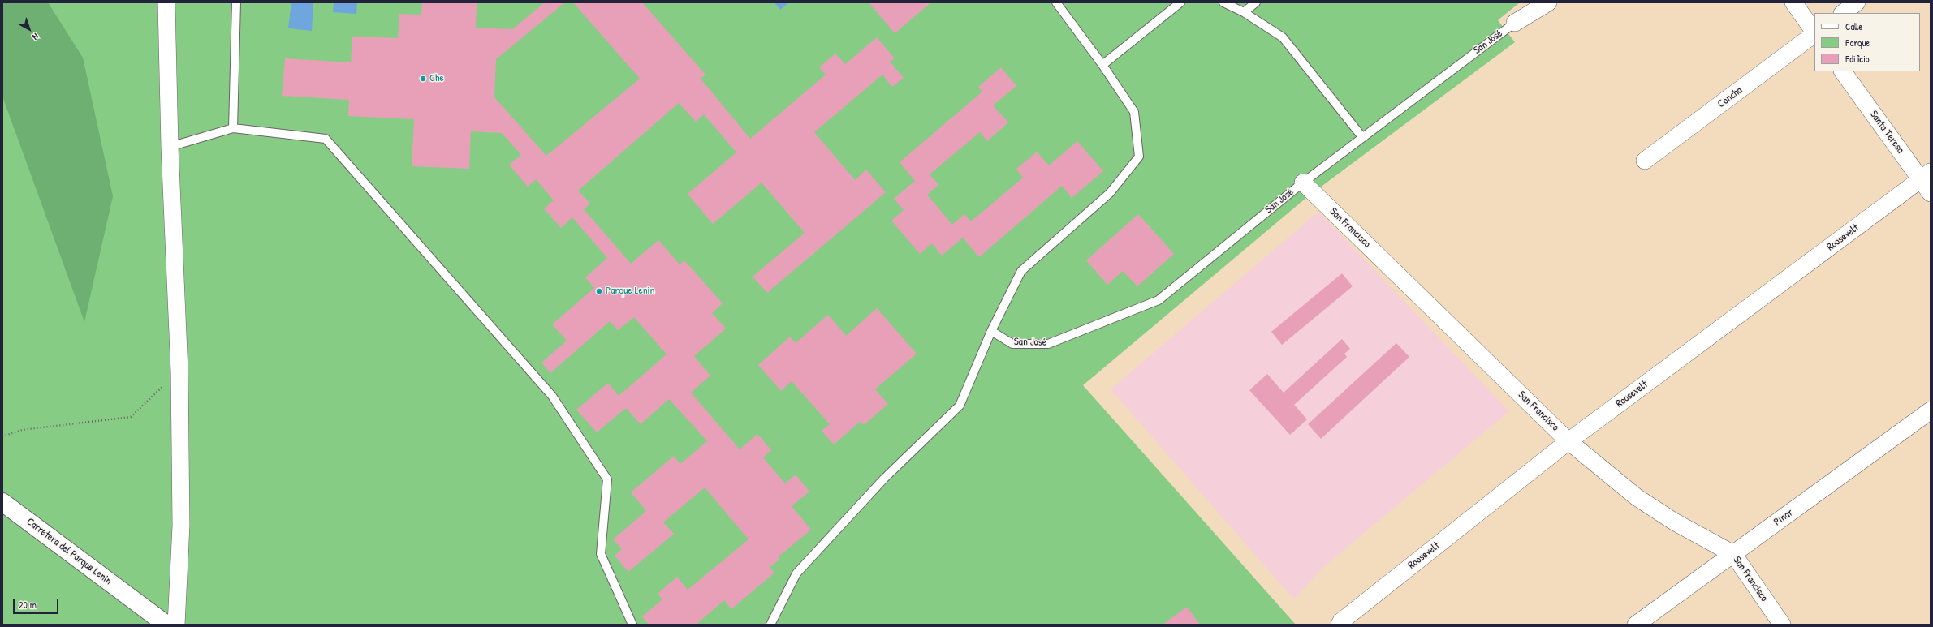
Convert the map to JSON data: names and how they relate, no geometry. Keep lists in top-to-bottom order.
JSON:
{
  "streets": {
    "street": [
      "San José",
      "Concha",
      "Santa Teresa",
      "San Francisco",
      "Roosevelt",
      "Pinar",
      "Carretera del Parque Lenin"
    ]
  },
  "crossings": [
    ["San José", "San Francisco"],
    ["Santa Teresa", "Roosevelt"],
    ["San Francisco", "Roosevelt"],
    ["San Francisco", "Pinar"]
  ],
  "places": ["Che", "Parque Lenin"],
  "legend": ["Calle", "Parque", "Edificio"],
  "scale_bar": "20 m",
  "north": "bottom right"
}
